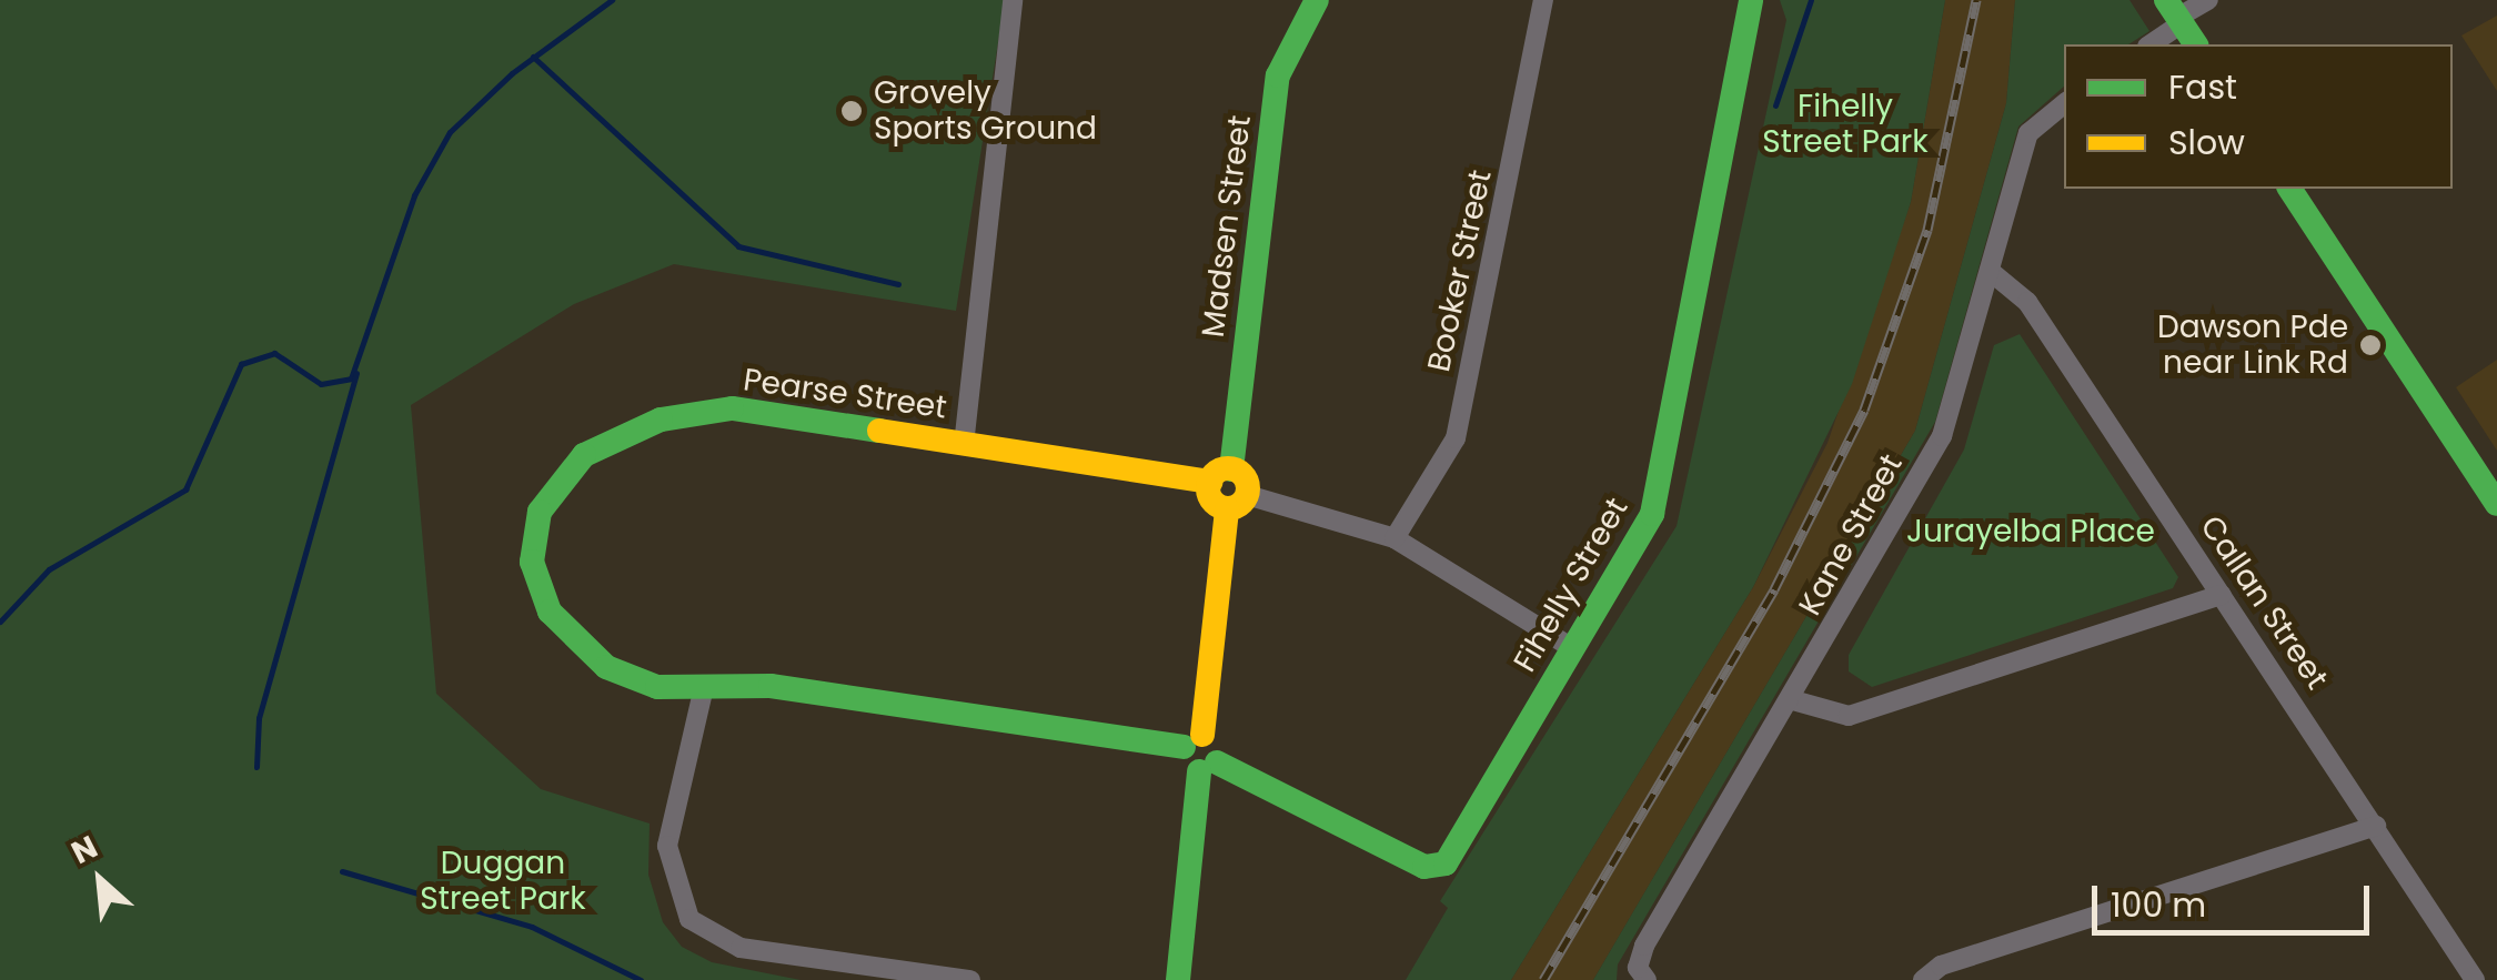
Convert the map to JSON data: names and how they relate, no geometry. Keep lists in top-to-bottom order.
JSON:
{
  "streets": {
    "street": [
      "Madsen Street",
      "Booker Street",
      "Pearse Street",
      "Kane Street",
      "Fihelly Street",
      "Callan Street"
    ]
  },
  "crossings": [
    ["Madsen Street", "Pearse Street"],
    ["Kane Street", "Callan Street"]
  ],
  "parks": ["Fihelly Street Park", "Jurayelba Place", "Duggan Street Park"],
  "places": ["Grovely Sports Ground", "Dawson Pde near Link Rd"],
  "legend": ["Fast", "Slow"],
  "scale_bar": "100 m",
  "north": "top left"
}
